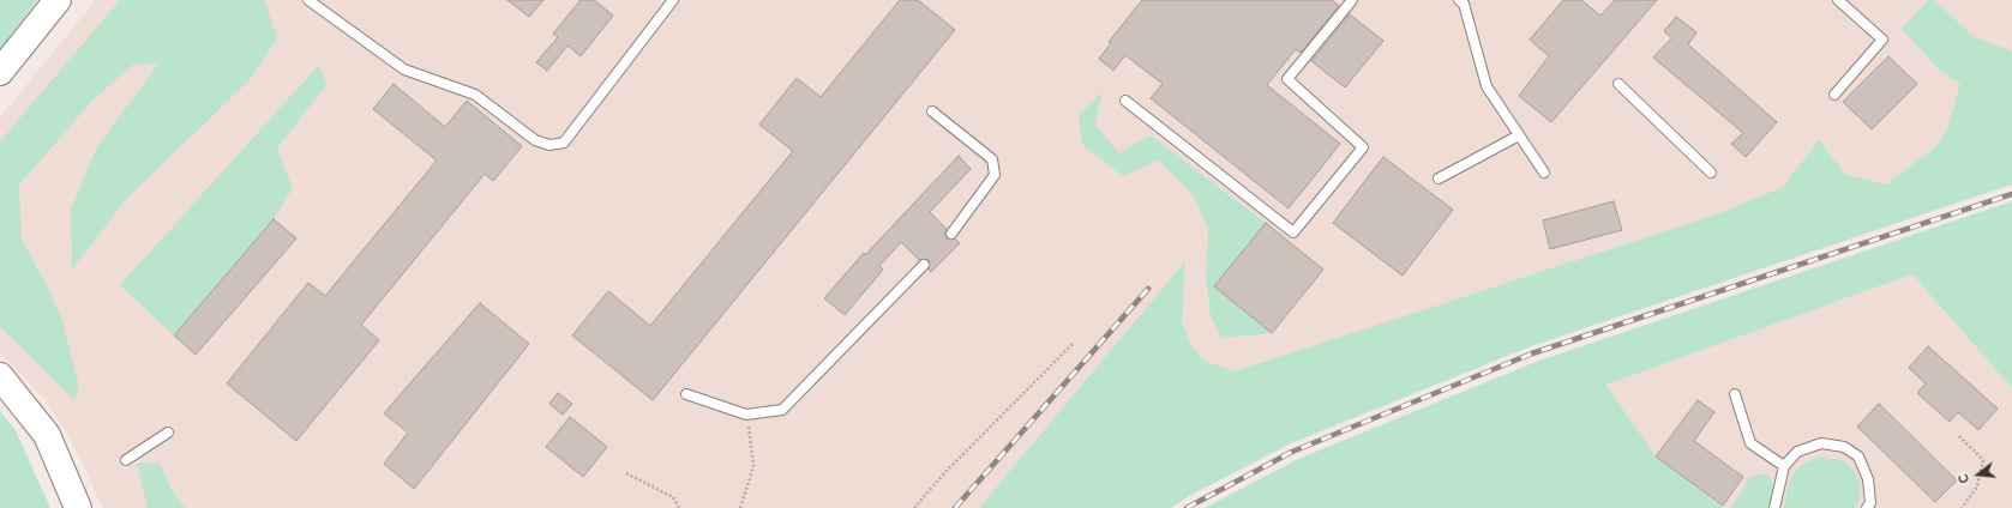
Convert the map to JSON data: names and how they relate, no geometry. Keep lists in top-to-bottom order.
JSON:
{
  "north": "left"
}
